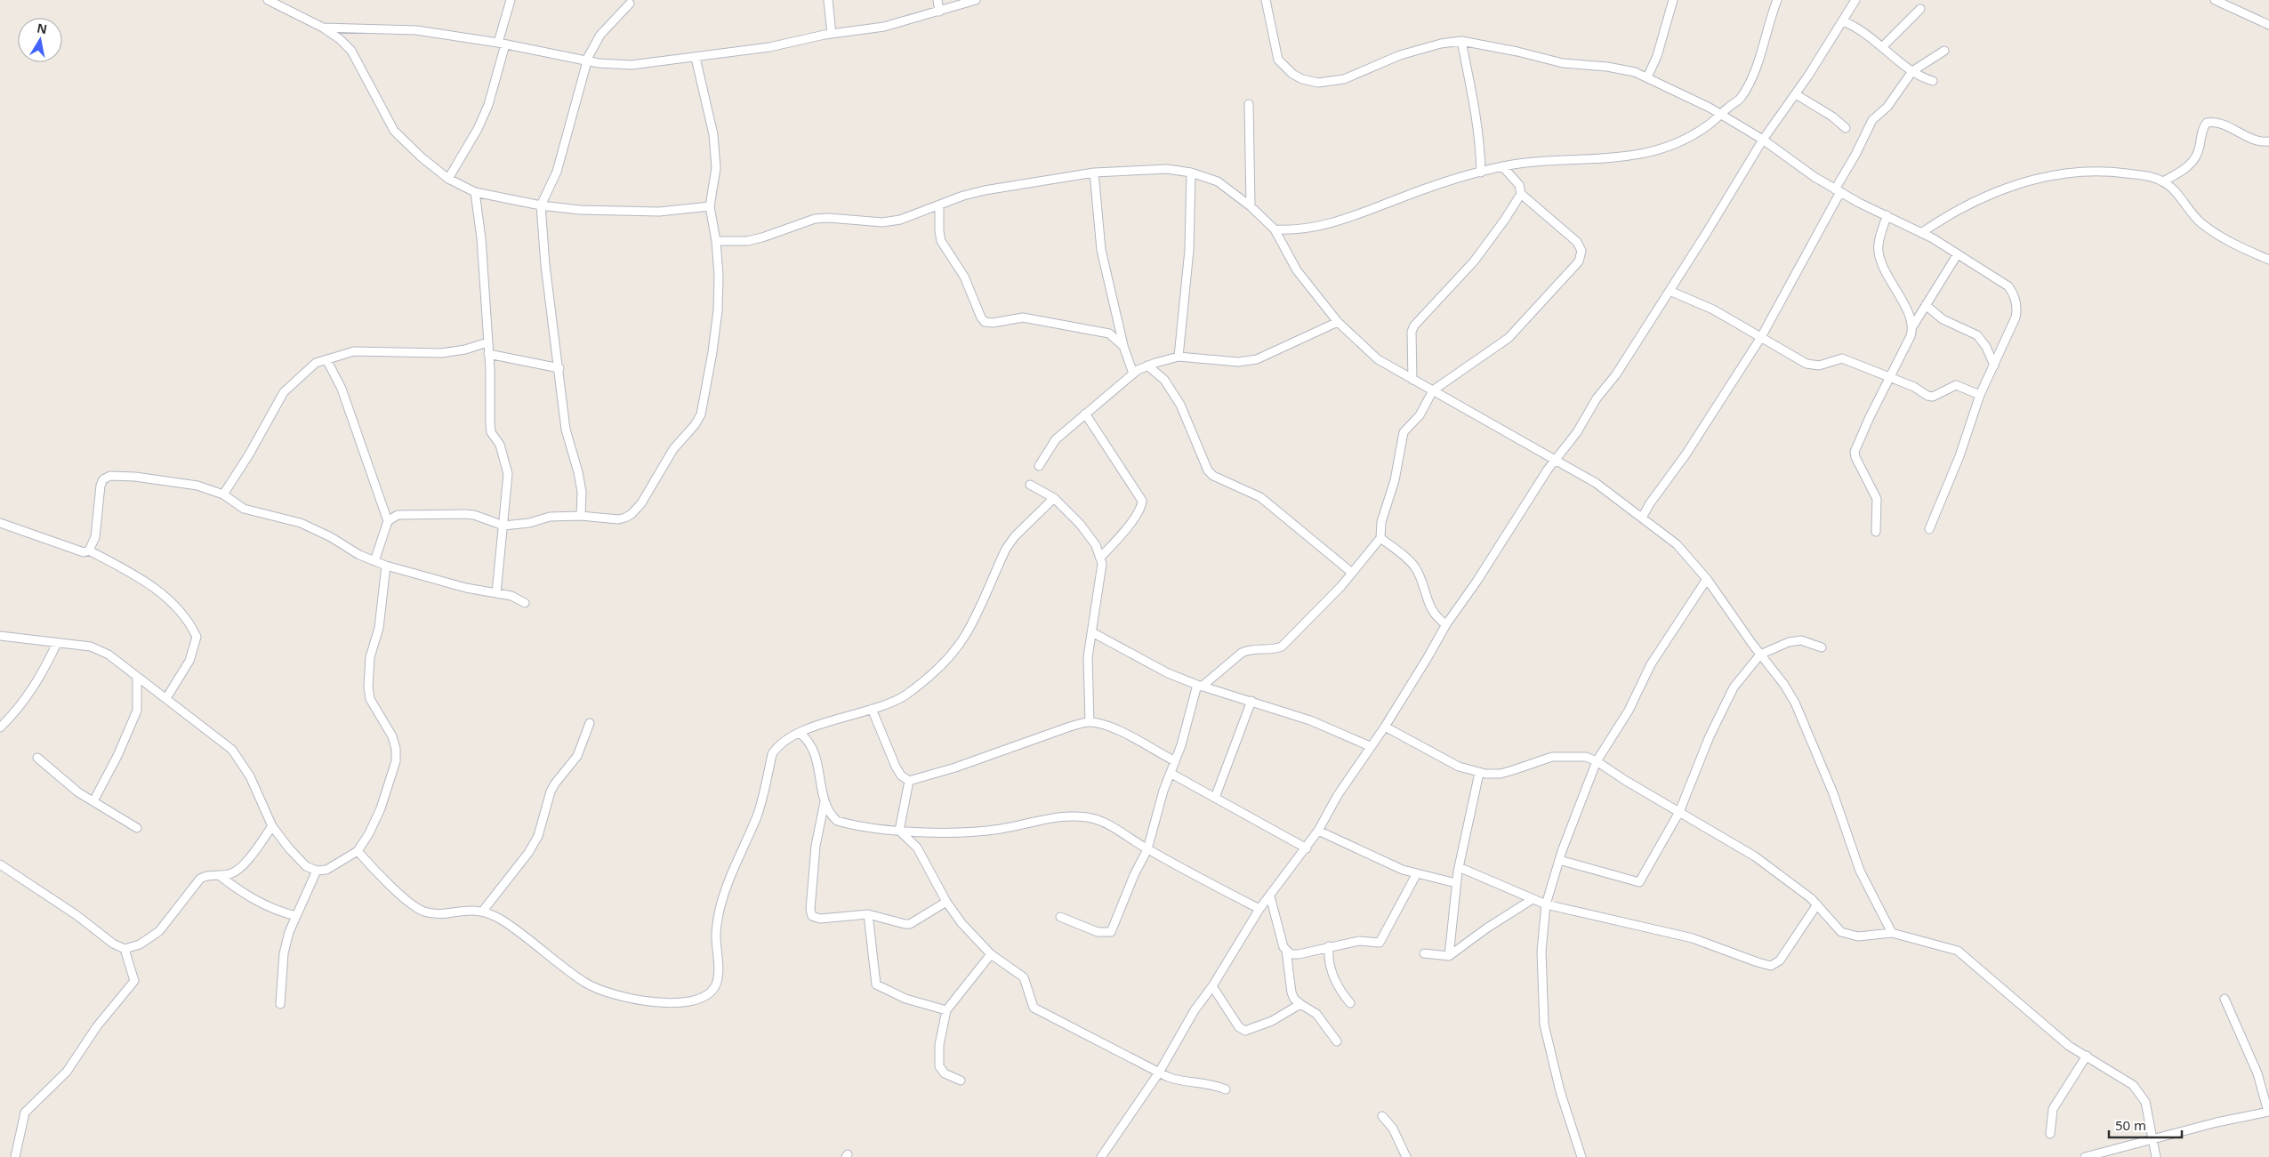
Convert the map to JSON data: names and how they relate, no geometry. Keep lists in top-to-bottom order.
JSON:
{
  "scale_bar": "50 m",
  "north": "top"
}
